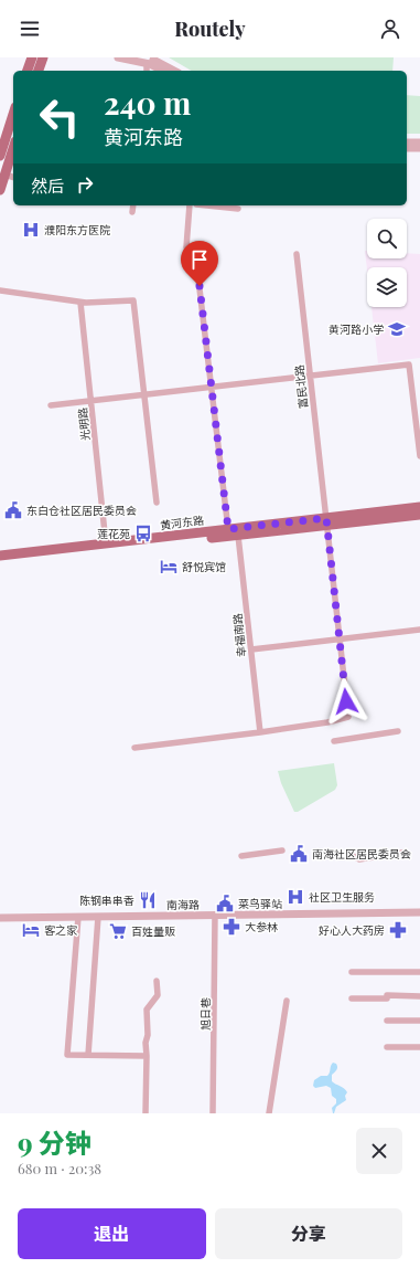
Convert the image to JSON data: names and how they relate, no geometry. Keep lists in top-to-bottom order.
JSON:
{
  "streets": {
    "main road": ["黄河东路"],
    "street": [
      "富民北路",
      "光明路",
      "幸福南路",
      "南海路",
      "旭日巷"
    ]
  },
  "crossings": [
    ["富民北路", "黄河东路"],
    ["富民北路", "幸福南路"],
    ["光明路", "黄河东路"],
    ["黄河东路", "幸福南路"],
    ["南海路", "旭日巷"]
  ],
  "places": {
    "hospital": ["濮阳东方医院", "社区卫生服务"],
    "school or university": ["黄河路小学"],
    "public building": ["东白仓社区居民委员会", "南海社区居民委员会", "菜鸟驿站"],
    "bus stop": ["莲花苑"],
    "hotel": ["舒悦宾馆", "客之家"],
    "restaurant": ["陈钢串串香"],
    "pharmacy": ["大参林", "好心人大药房"],
    "supermarket": ["百姓量贩"]
  },
  "page": {
    "header": "Routely",
    "turn": ["240 m", "黄河东路"],
    "then": "然后",
    "heading": ["9 分钟", "680 m · 20:38"],
    "buttons": ["退出", "分享"]
  }
}
